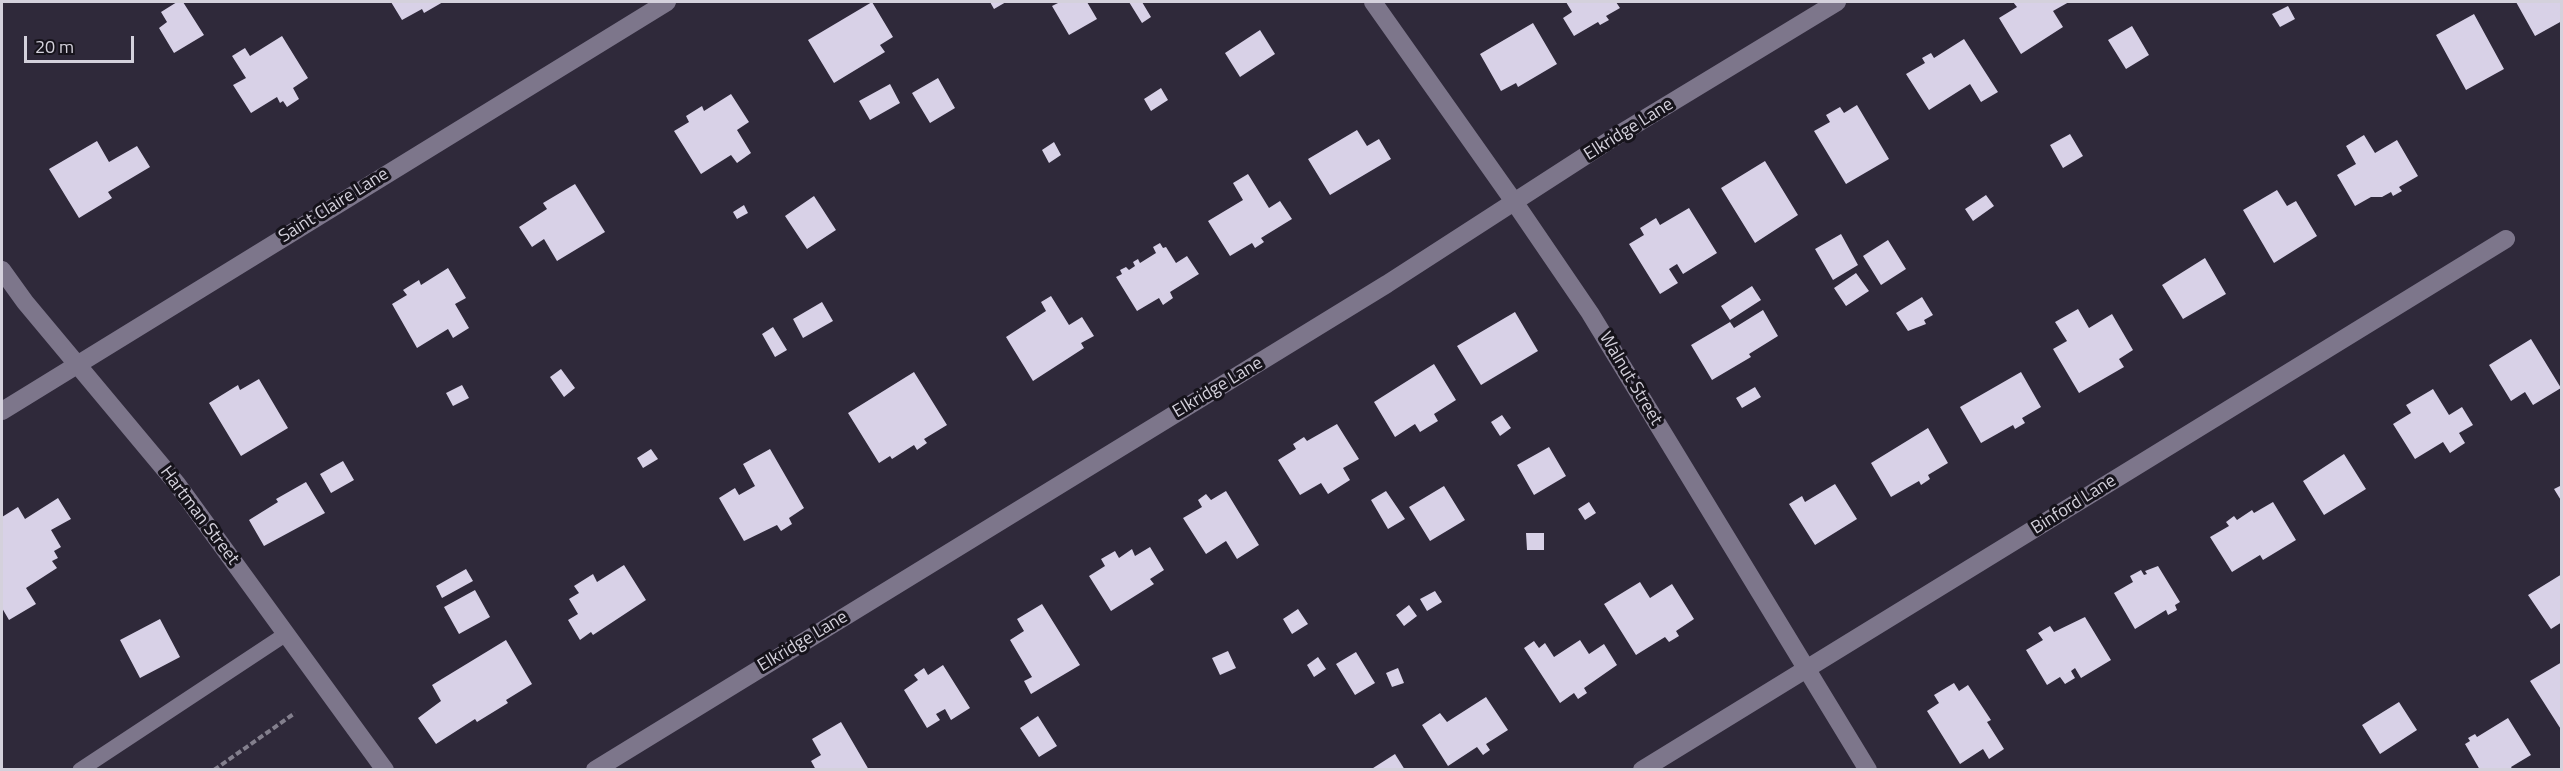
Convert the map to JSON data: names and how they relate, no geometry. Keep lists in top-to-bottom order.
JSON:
{
  "streets": {
    "street": [
      "Elkridge Lane",
      "Saint Claire Lane",
      "Walnut Street",
      "Binford Lane",
      "Hartman Street"
    ]
  },
  "crossings": [
    ["Elkridge Lane", "Walnut Street"],
    ["Saint Claire Lane", "Hartman Street"],
    ["Walnut Street", "Binford Lane"]
  ],
  "scale_bar": "20 m"
}
